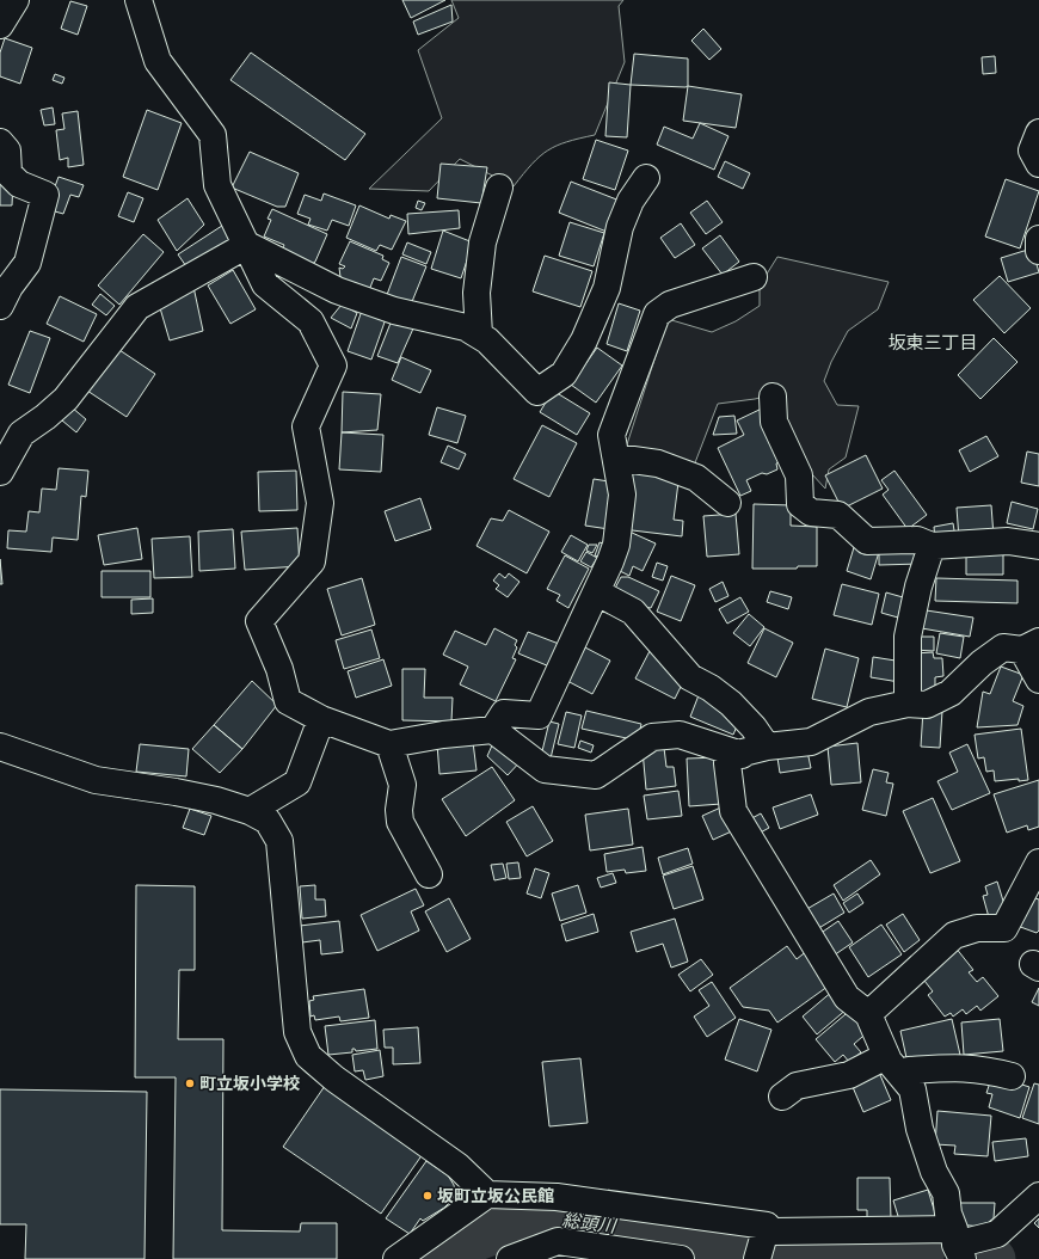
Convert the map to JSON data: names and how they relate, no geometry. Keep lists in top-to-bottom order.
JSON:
{
  "districts": ["坂東三丁目"],
  "water": ["総頭川"],
  "places": ["町立坂小学校", "坂町立坂公民館"]
}
